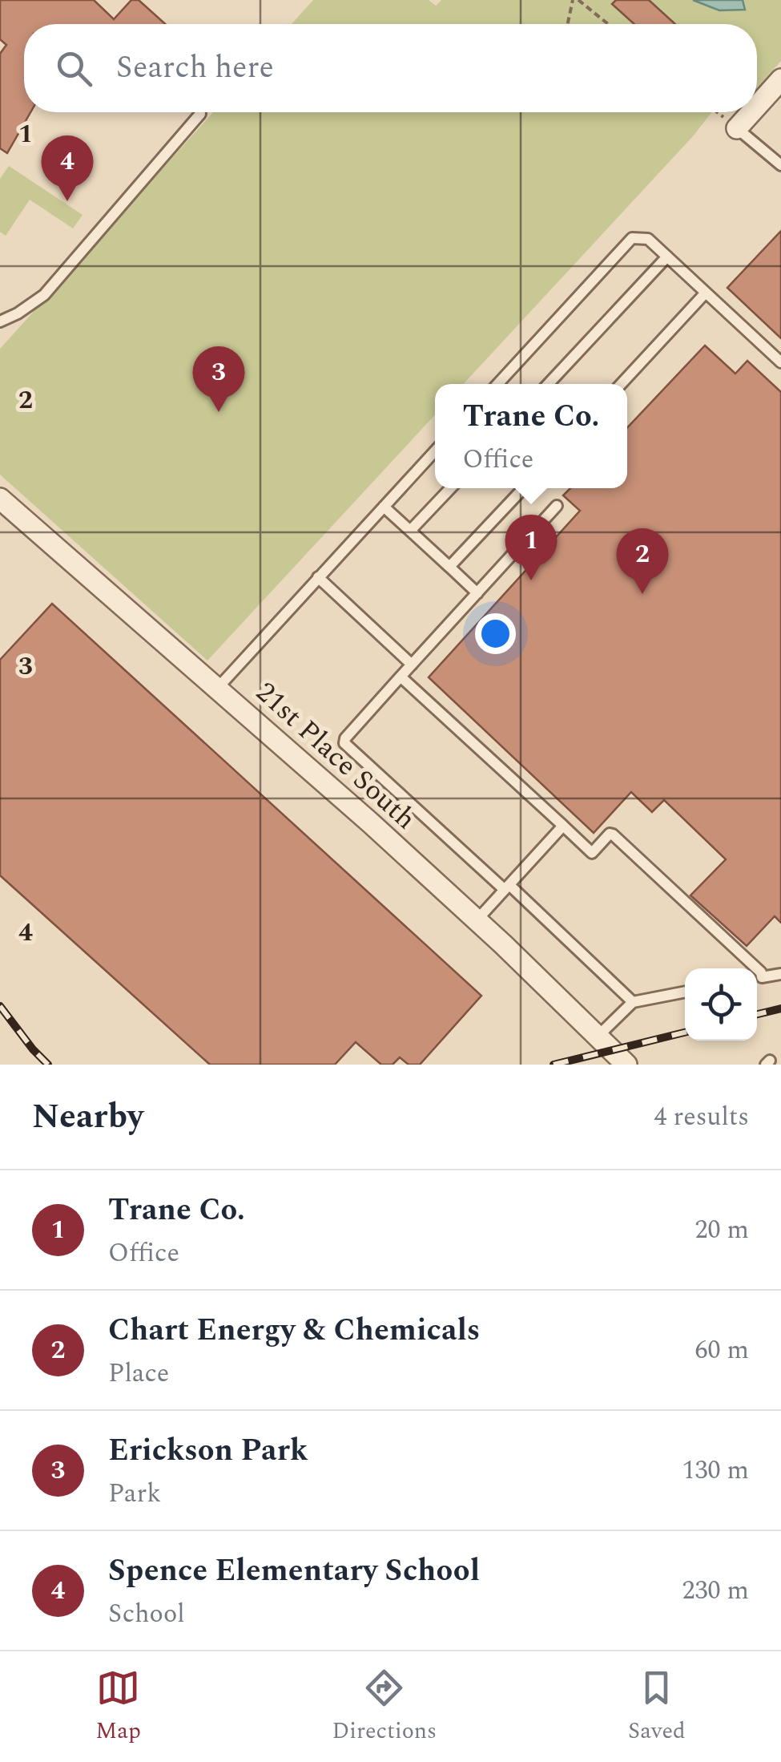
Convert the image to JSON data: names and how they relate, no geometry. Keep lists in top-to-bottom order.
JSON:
{
  "streets": {
    "street": ["21st Place South"]
  },
  "page": {
    "search": "Search here",
    "pins": [
      "4",
      "3",
      "1",
      "2"
    ],
    "popup": ["Trane Co.", "Office"],
    "heading": ["Nearby", "4 results"],
    "list": [
      {
        "mark": "1",
        "name": "Trane Co.",
        "note": "Office",
        "value": "20 m"
      },
      {
        "mark": "2",
        "name": "Chart Energy & Chemicals",
        "note": "Place",
        "value": "60 m"
      },
      {
        "mark": "3",
        "name": "Erickson Park",
        "note": "Park",
        "value": "130 m"
      },
      {
        "mark": "4",
        "name": "Spence Elementary School",
        "note": "School",
        "value": "230 m"
      }
    ],
    "nav": ["Map", "Directions", "Saved"]
  },
  "grid": {
    "rows": [
      "1",
      "2",
      "3",
      "4"
    ]
  }
}
